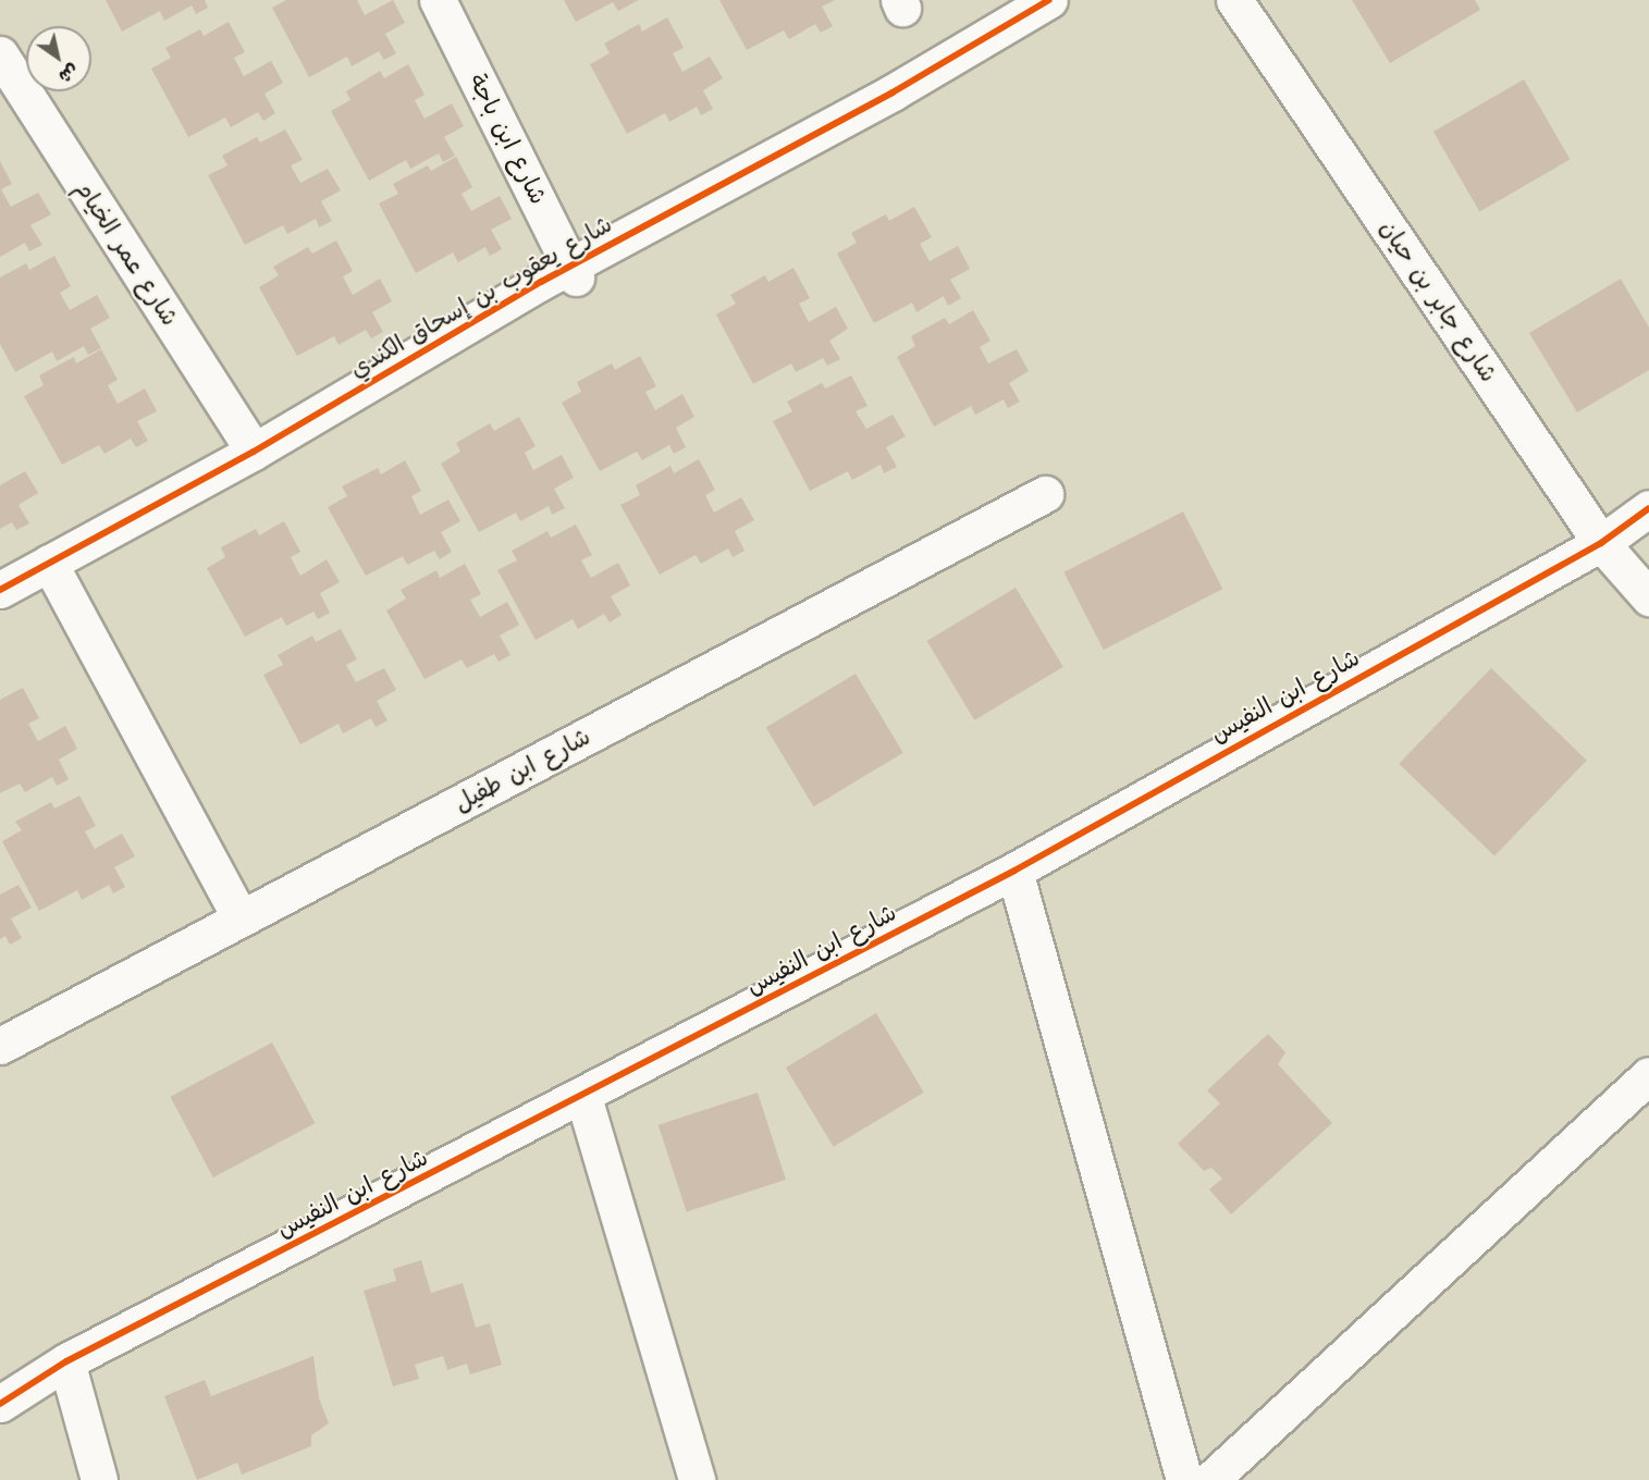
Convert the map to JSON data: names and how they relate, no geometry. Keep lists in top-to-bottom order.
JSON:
{
  "streets": {
    "street": [
      "شارع ابن باجة",
      "شارع عمر الخيام",
      "شارع يعقوب بن إسحاق الكندي",
      "شارع جابر بن حيان",
      "شارع ابن النفيس",
      "شارع ابن طفيل"
    ]
  },
  "crossings": [
    ["شارع ابن باجة", "شارع يعقوب بن إسحاق الكندي"],
    ["شارع عمر الخيام", "شارع يعقوب بن إسحاق الكندي"],
    ["شارع جابر بن حيان", "شارع ابن النفيس"]
  ],
  "north": "bottom right"
}
